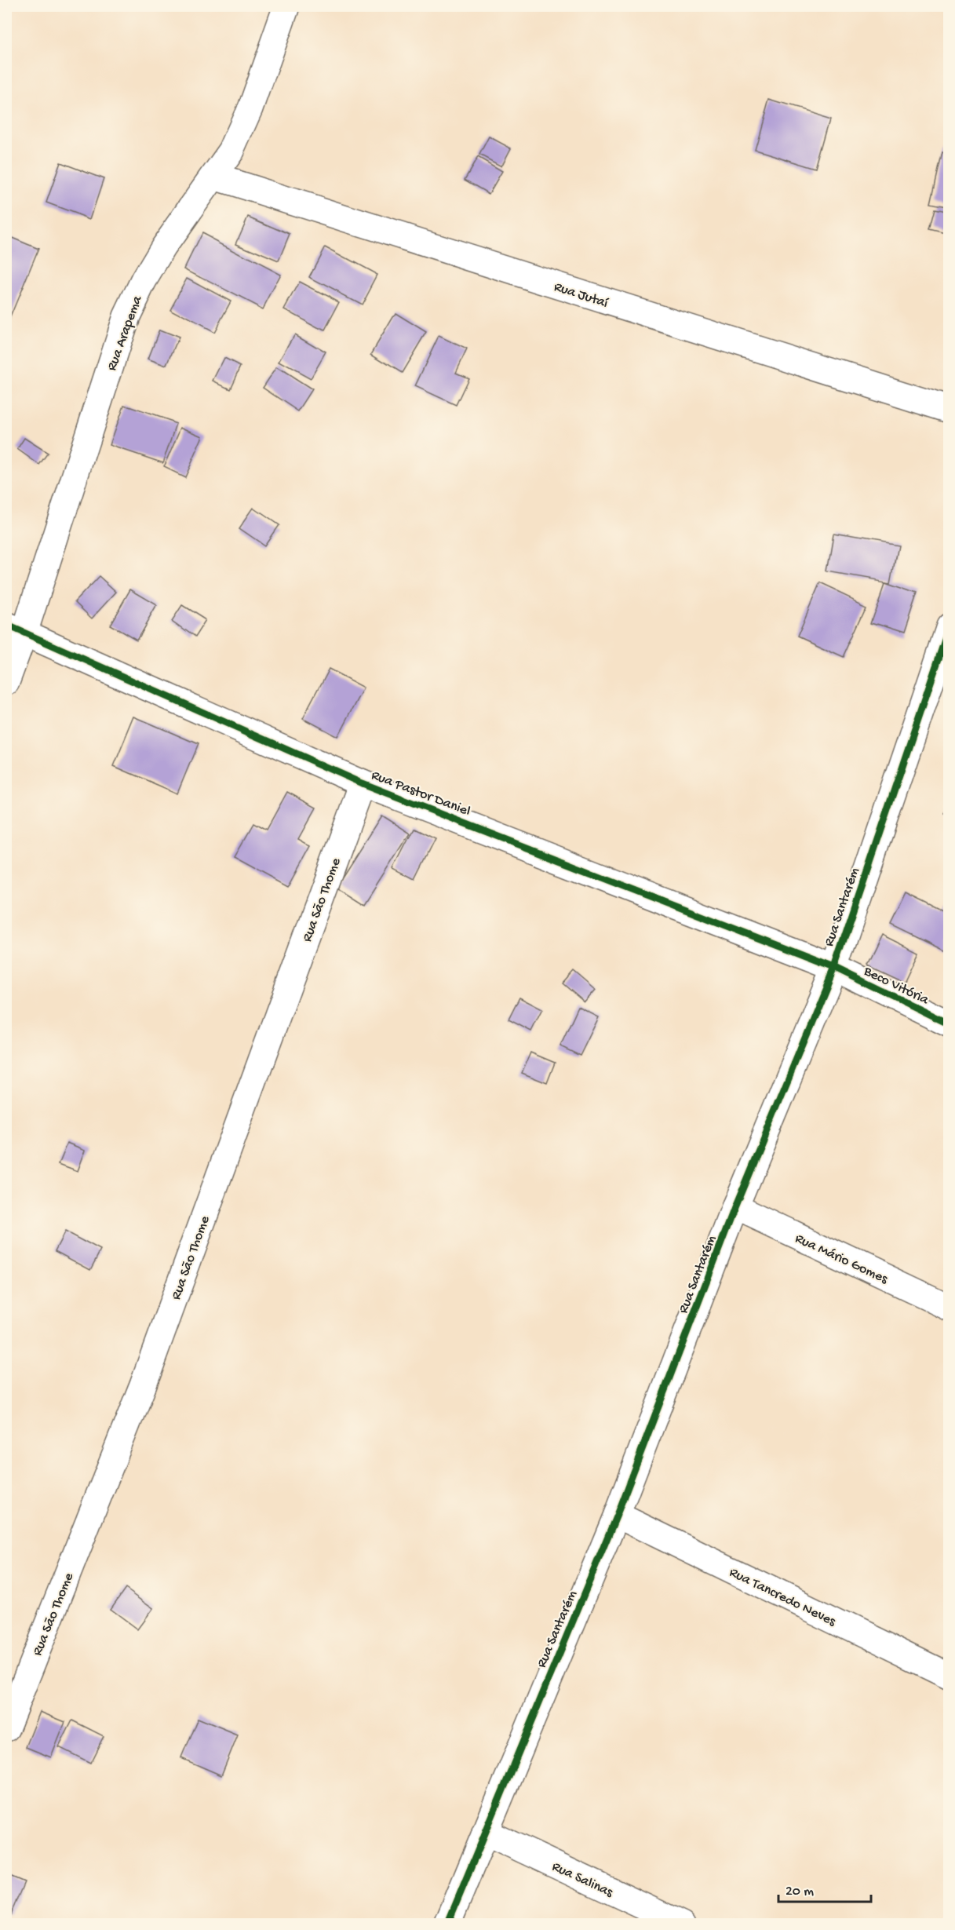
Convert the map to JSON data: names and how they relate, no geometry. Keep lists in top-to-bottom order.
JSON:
{
  "streets": {
    "street": [
      "Rua Jutaí",
      "Rua Arapema",
      "Rua Pastor Daniel",
      "Rua São Thome",
      "Rua Santarém",
      "Beco Vitória",
      "Rua Mário Gomes",
      "Rua Tancredo Neves",
      "Rua Salinas"
    ]
  },
  "crossings": [
    ["Rua Jutaí", "Rua Arapema"],
    ["Rua Arapema", "Rua Pastor Daniel"],
    ["Rua Pastor Daniel", "Rua São Thome"],
    ["Rua Pastor Daniel", "Rua Santarém"],
    ["Rua Pastor Daniel", "Beco Vitória"],
    ["Rua Santarém", "Beco Vitória"],
    ["Rua Santarém", "Rua Mário Gomes"],
    ["Rua Santarém", "Rua Tancredo Neves"],
    ["Rua Santarém", "Rua Salinas"]
  ],
  "scale_bar": "20 m"
}
